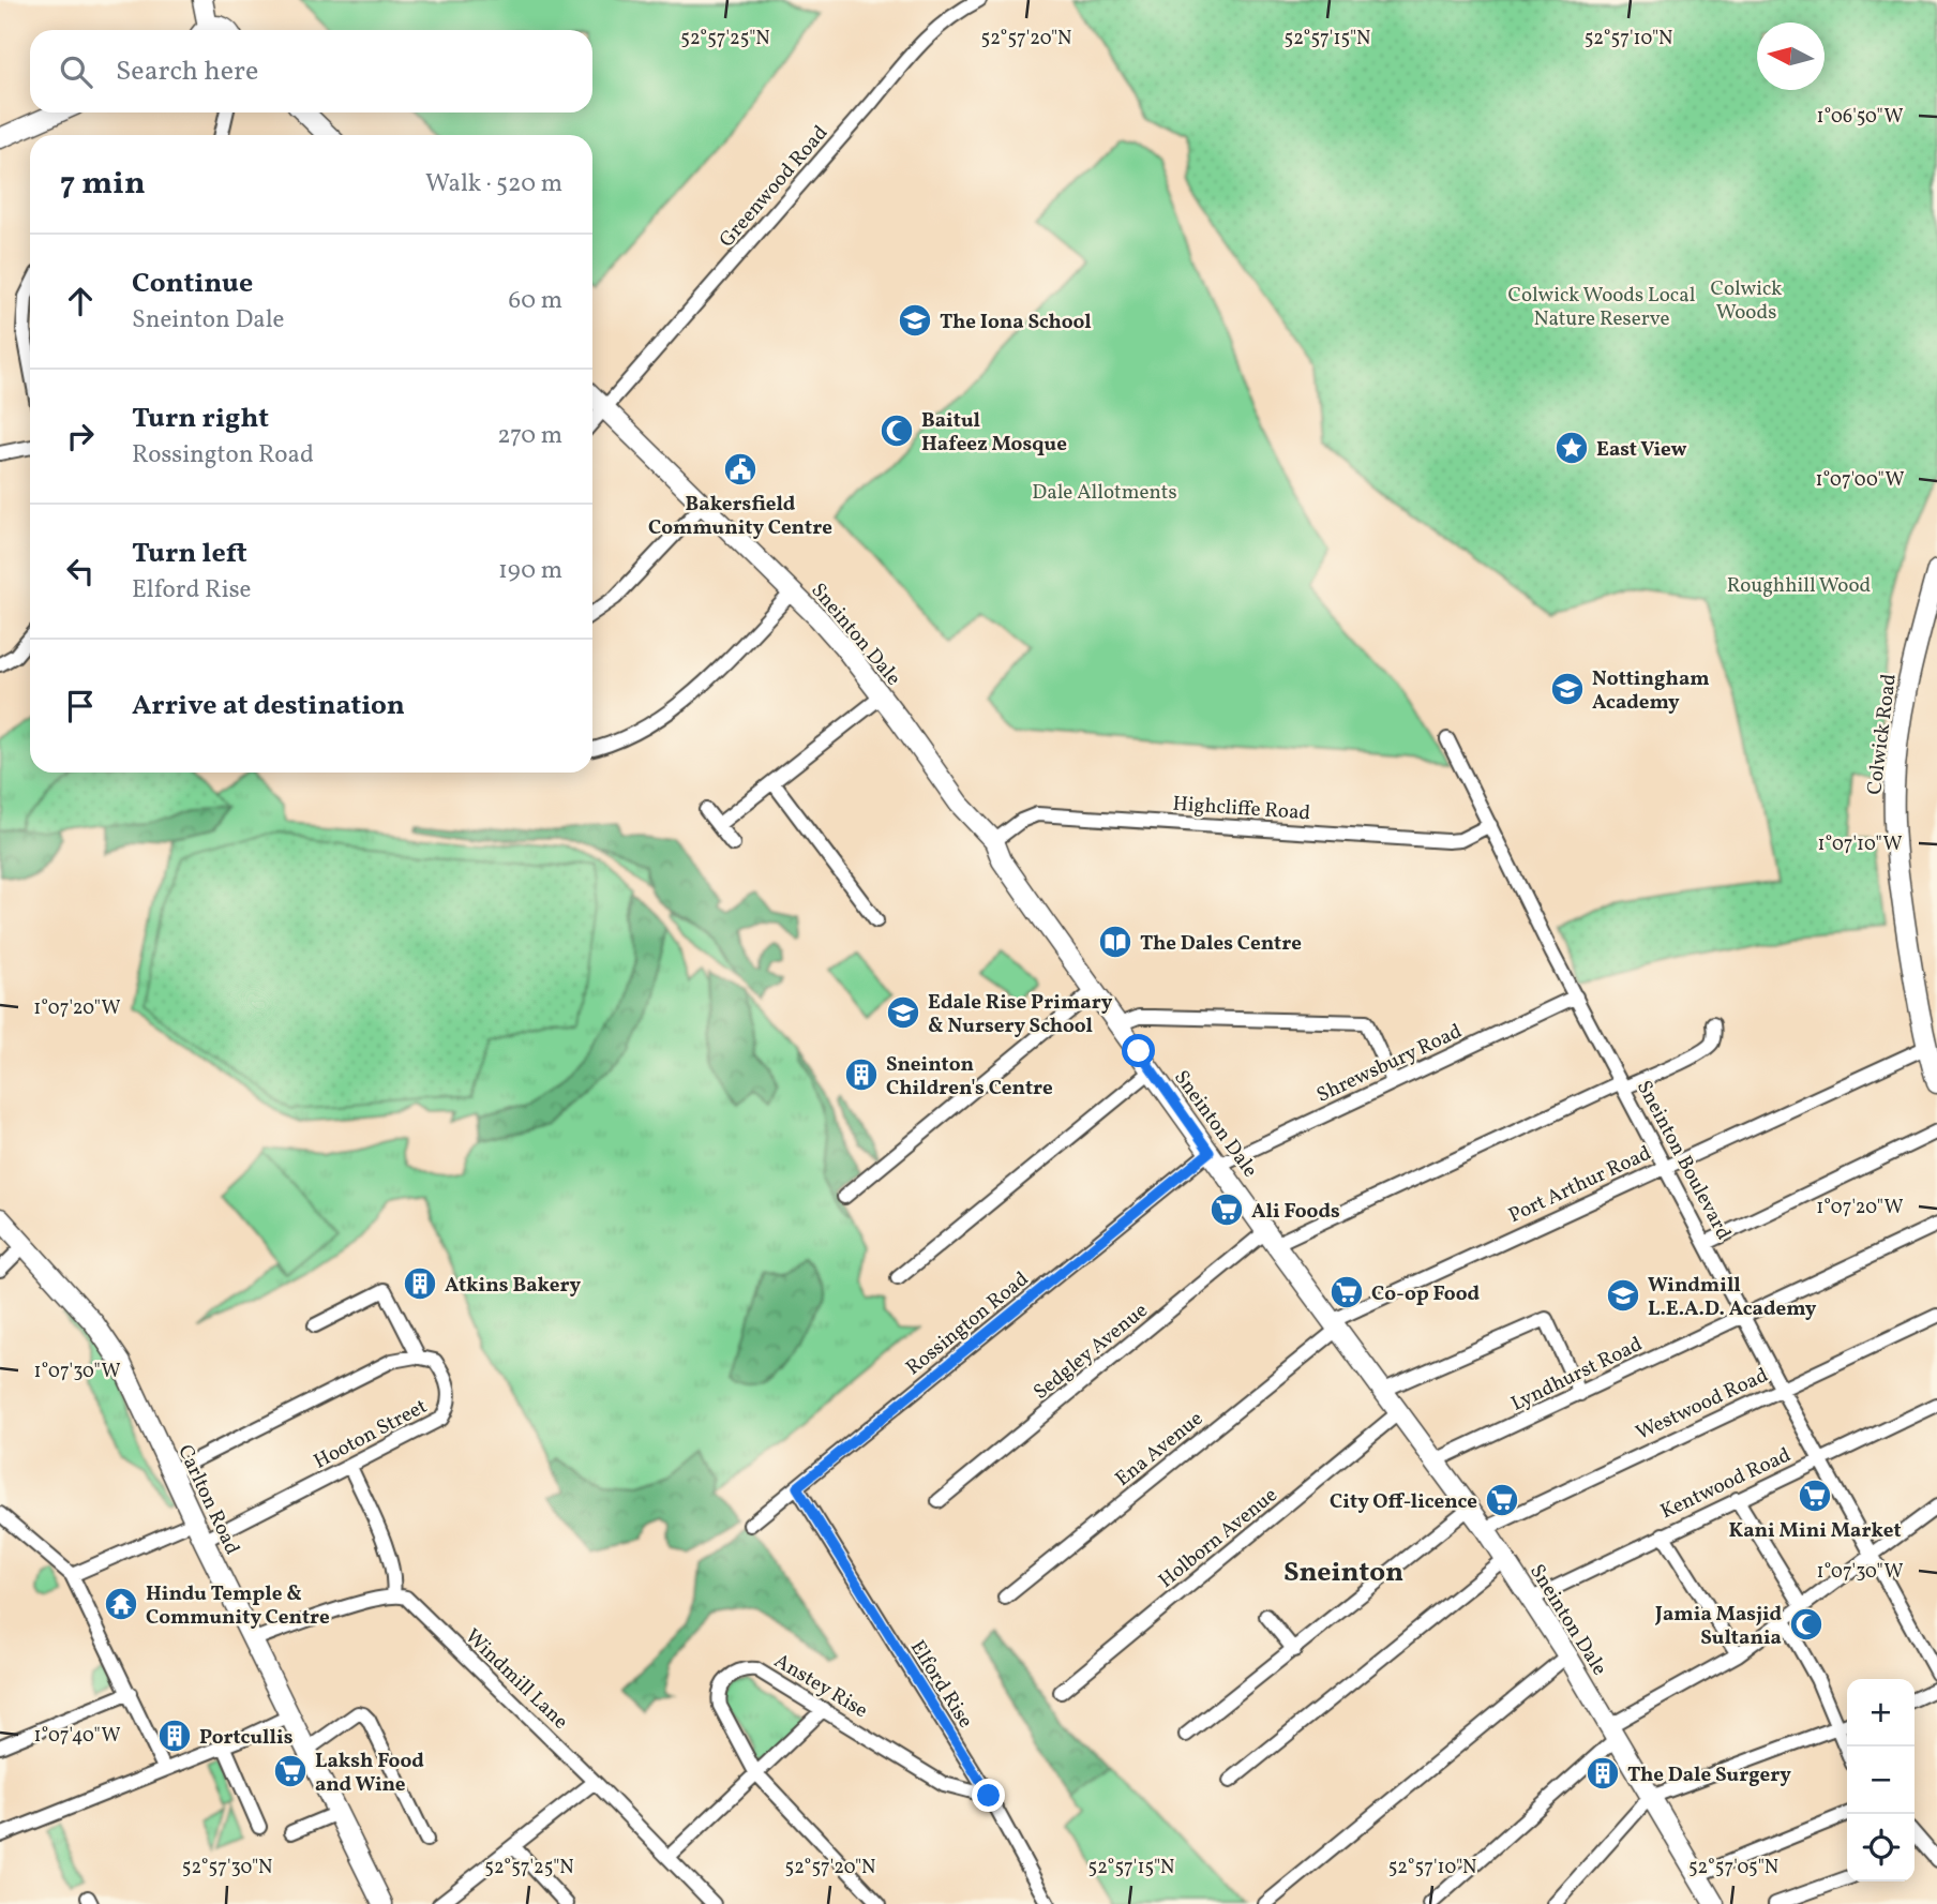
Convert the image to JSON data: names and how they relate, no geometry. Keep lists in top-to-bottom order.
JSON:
{
  "streets": {
    "street": [
      "Greenwood Road",
      "Sneinton Dale",
      "Colwick Road",
      "Highcliffe Road",
      "Shrewsbury Road",
      "Sneinton Boulevard",
      "Port Arthur Road",
      "Rossington Road",
      "Sedgley Avenue",
      "Lyndhurst Road",
      "Westwood Road",
      "Hooton Street",
      "Ena Avenue",
      "Kentwood Road",
      "Carlton Road",
      "Holborn Avenue",
      "Windmill Lane",
      "Elford Rise",
      "Anstey Rise"
    ]
  },
  "crossings": [
    ["Greenwood Road", "Sneinton Dale"],
    ["Sneinton Dale", "Highcliffe Road"],
    ["Sneinton Dale", "Shrewsbury Road"],
    ["Sneinton Dale", "Port Arthur Road"],
    ["Sneinton Dale", "Rossington Road"],
    ["Sneinton Dale", "Sedgley Avenue"],
    ["Sneinton Dale", "Lyndhurst Road"],
    ["Sneinton Dale", "Westwood Road"],
    ["Sneinton Dale", "Ena Avenue"],
    ["Sneinton Dale", "Kentwood Road"],
    ["Sneinton Dale", "Holborn Avenue"],
    ["Colwick Road", "Port Arthur Road"],
    ["Highcliffe Road", "Sneinton Boulevard"],
    ["Shrewsbury Road", "Sneinton Boulevard"],
    ["Shrewsbury Road", "Rossington Road"],
    ["Sneinton Boulevard", "Port Arthur Road"],
    ["Sneinton Boulevard", "Sedgley Avenue"],
    ["Sneinton Boulevard", "Lyndhurst Road"],
    ["Sneinton Boulevard", "Westwood Road"],
    ["Sneinton Boulevard", "Kentwood Road"],
    ["Port Arthur Road", "Ena Avenue"],
    ["Rossington Road", "Elford Rise"],
    ["Hooton Street", "Carlton Road"],
    ["Elford Rise", "Anstey Rise"]
  ],
  "districts": ["Sneinton"],
  "parks": [
    "Colwick Woods",
    "Colwick Woods Local Nature Reserve",
    "Dale Allotments",
    "Roughhill Wood"
  ],
  "places": {
    "school or university": [
      "The Iona School",
      "Nottingham Academy",
      "Edale Rise Primary & Nursery School",
      "Windmill L.E.A.D. Academy"
    ],
    "mosque": ["Baitul Hafeez Mosque", "Jamia Masjid Sultania"],
    "place": ["East View"],
    "public building": ["Bakersfield Community Centre"],
    "library": ["The Dales Centre"],
    "building": [
      "Sneinton Children's Centre",
      "Atkins Bakery",
      "Portcullis",
      "The Dale Surgery"
    ],
    "supermarket": [
      "Ali Foods",
      "Co-op Food",
      "Kani Mini Market",
      "City Off-licence",
      "Laksh Food and Wine"
    ],
    "temple": ["Hindu Temple & Community Centre"]
  },
  "north": "left",
  "page": {
    "search": "Search here",
    "heading": ["7 min", "Walk · 520 m"],
    "list": [
      ["Continue", "Sneinton Dale", "60 m"],
      ["Turn right", "Rossington Road", "270 m"],
      ["Turn left", "Elford Rise", "190 m"],
      "Arrive at destination"
    ],
    "map_buttons": ["+", "−"]
  },
  "coordinates": [
    "52°57'25\"N",
    "52°57'20\"N",
    "52°57'15\"N",
    "52°57'10\"N",
    "1°06'50\"W",
    "1°07'00\"W",
    "1°07'10\"W",
    "1°07'20\"W",
    "1°07'30\"W",
    "1°07'40\"W",
    "52°57'30\"N",
    "52°57'05\"N"
  ]
}
